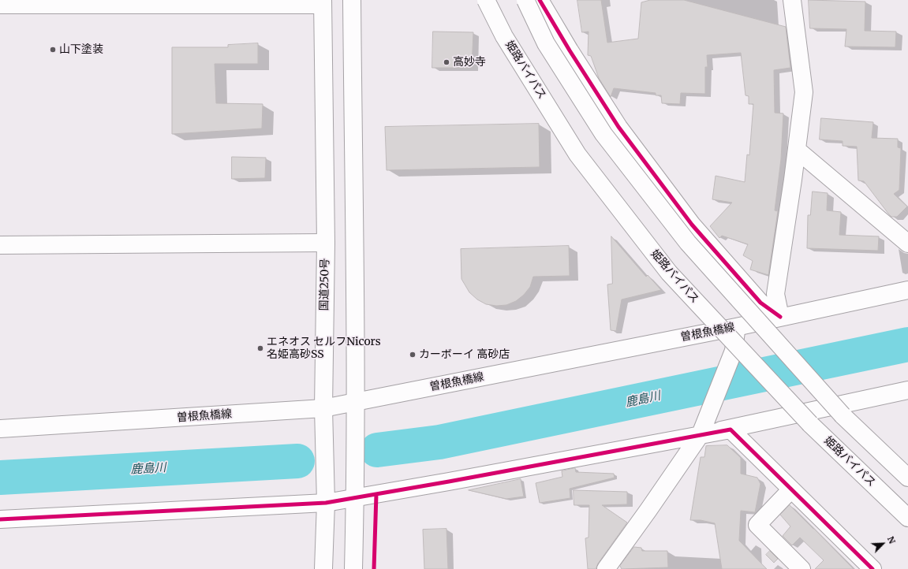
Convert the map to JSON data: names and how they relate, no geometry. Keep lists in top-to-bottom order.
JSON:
{
  "streets": {
    "main road": ["姫路バイパス", "国道250号", "曽根魚橋線"]
  },
  "crossings": [
    ["国道250号", "曽根魚橋線"]
  ],
  "water": ["鹿島川"],
  "places": [
    "山下塗装",
    "高妙寺",
    "エネオス セルフNicors 名姫高砂SS",
    "カーボーイ 高砂店"
  ],
  "north": "top right"
}
